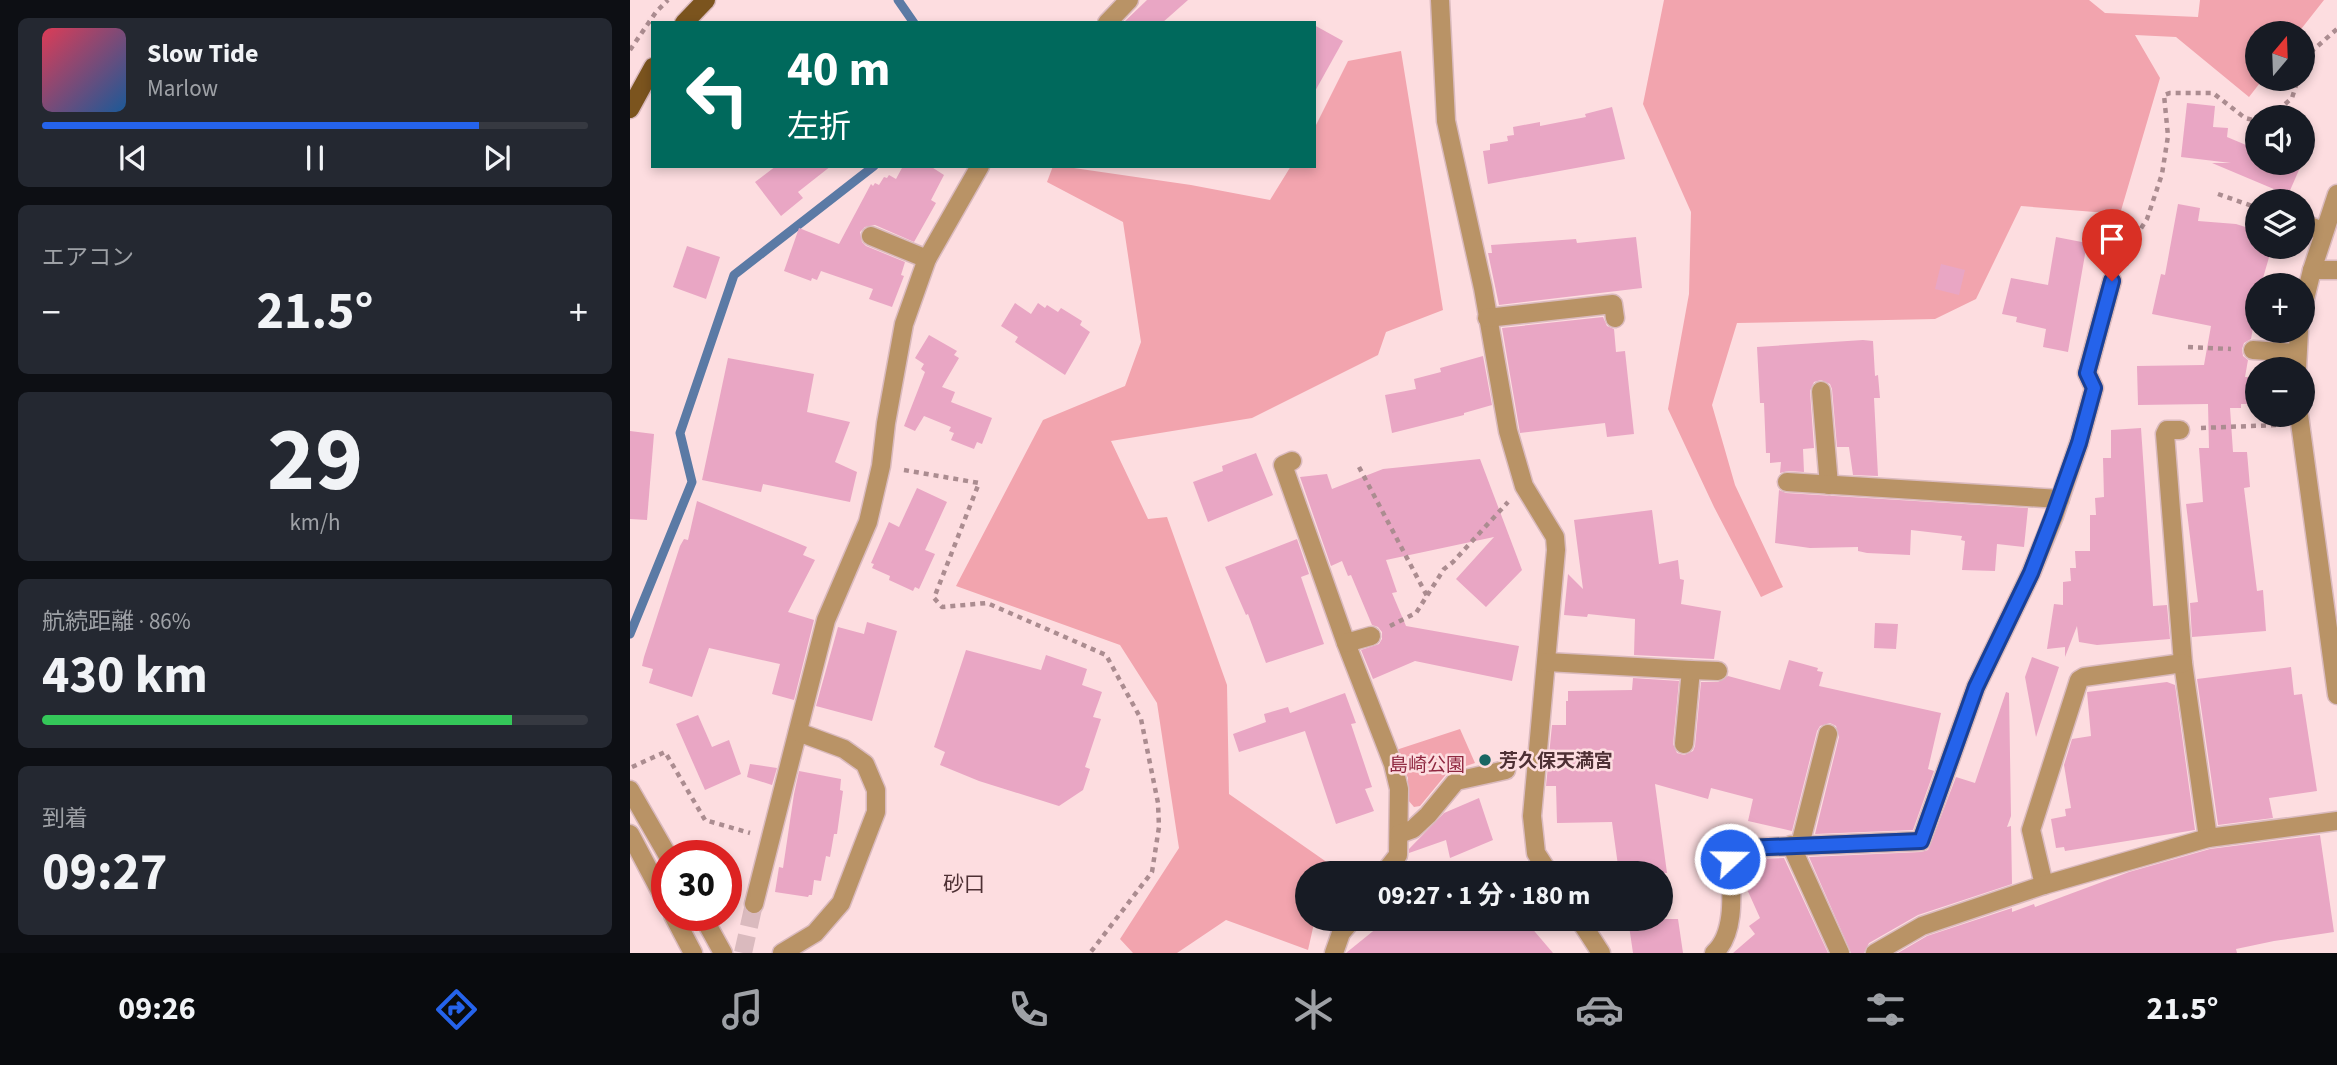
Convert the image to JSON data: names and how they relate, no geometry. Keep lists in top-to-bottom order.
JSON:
{
  "districts": ["砂口"],
  "parks": ["島崎公園"],
  "places": ["芳久保天満宮"],
  "north": "top",
  "page": {
    "map_buttons": ["+", "−"],
    "turn": ["40 m", "左折"],
    "song": ["Slow Tide", "Marlow"],
    "tile": [
      "エアコン",
      ["29", "km/h"],
      ["航続距離 · 86%", "430 km"],
      ["到着", "09:27"]
    ],
    "heat": ["−", "21.5°", "+"],
    "limit": "30",
    "trip": "09:27 · 1 分 · 180 m",
    "tabs": ["09:26", "21.5°"]
  }
}
